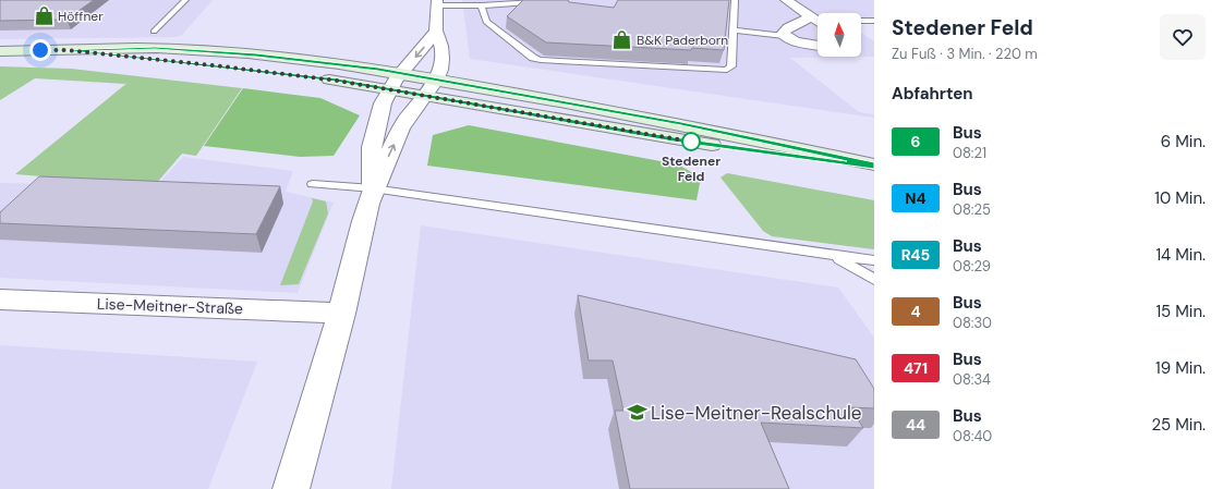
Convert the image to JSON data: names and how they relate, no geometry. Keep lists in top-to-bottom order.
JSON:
{
  "streets": {
    "street": ["Lise-Meitner-Straße"]
  },
  "places": {
    "shop": ["Höffner", "B&K Paderborn"],
    "other": ["Stedener Feld"],
    "school or university": ["Lise-Meitner-Realschule"]
  },
  "lines": ["bus line 6"],
  "north": "top",
  "page": {
    "heading": [
      ["Stedener Feld", "Zu Fuß · 3 Min. · 220 m"],
      "Abfahrten"
    ],
    "list": [
      {
        "mark": "6",
        "name": "Bus",
        "note": "08:21",
        "value": "6 Min."
      },
      {
        "mark": "N4",
        "name": "Bus",
        "note": "08:25",
        "value": "10 Min."
      },
      {
        "mark": "R45",
        "name": "Bus",
        "note": "08:29",
        "value": "14 Min."
      },
      {
        "mark": "4",
        "name": "Bus",
        "note": "08:30",
        "value": "15 Min."
      },
      {
        "mark": "471",
        "name": "Bus",
        "note": "08:34",
        "value": "19 Min."
      },
      {
        "mark": "44",
        "name": "Bus",
        "note": "08:40",
        "value": "25 Min."
      }
    ]
  }
}
